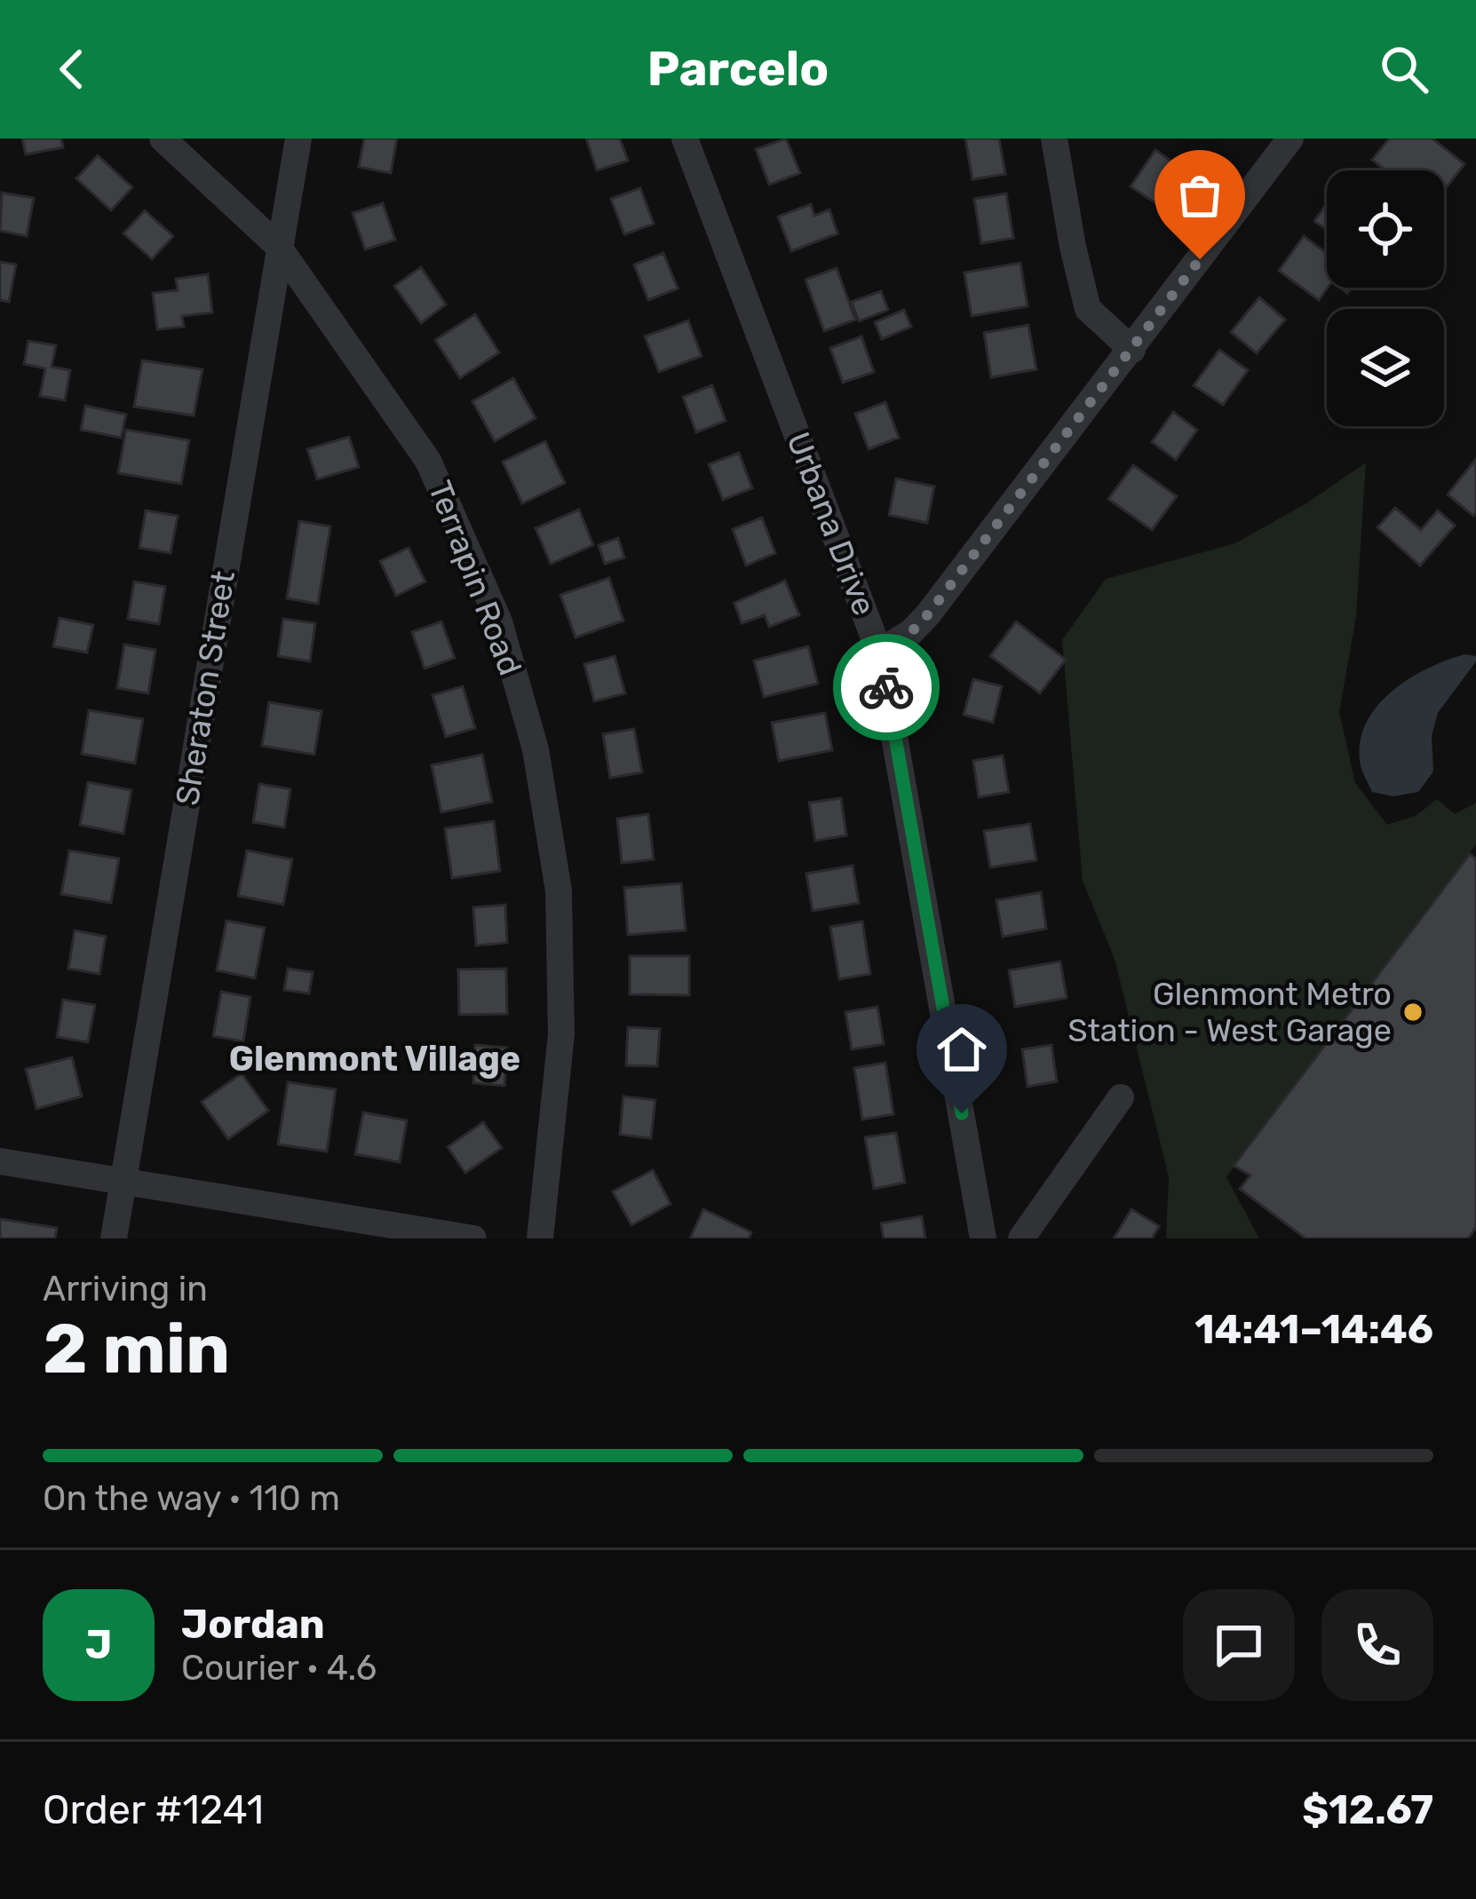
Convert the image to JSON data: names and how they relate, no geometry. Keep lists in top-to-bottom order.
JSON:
{
  "streets": {
    "street": ["Urbana Drive", "Terrapin Road", "Sheraton Street"]
  },
  "crossings": [
    ["Terrapin Road", "Sheraton Street"]
  ],
  "districts": ["Glenmont Village"],
  "places": ["Glenmont Metro Station - West Garage"],
  "page": {
    "header": "Parcelo",
    "heading": ["2 min", "Arriving in", "14:41–14:46"],
    "panel": [
      "Jordan",
      "Courier · 4.6",
      "Order #1241",
      "$12.67"
    ],
    "bar": "On the way · 110 m",
    "round": "J"
  }
}
